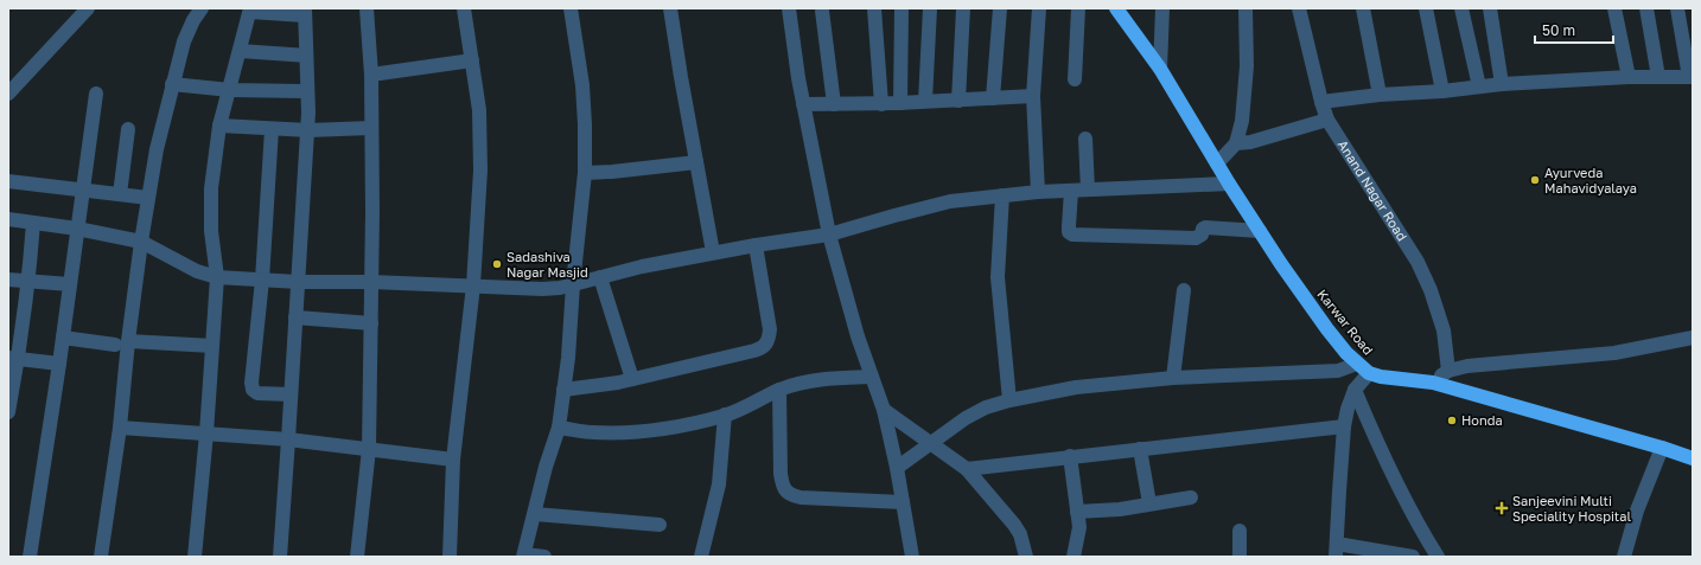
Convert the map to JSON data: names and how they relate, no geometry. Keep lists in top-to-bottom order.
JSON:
{
  "streets": {
    "highway": ["Karwar Road"],
    "street": ["Anand Nagar Road"]
  },
  "places": {
    "other": ["Ayurveda Mahavidyalaya", "Sadashiva Nagar Masjid", "Honda"],
    "health": ["Sanjeevini Multi Speciality Hospital"]
  },
  "scale_bar": "50 m"
}
